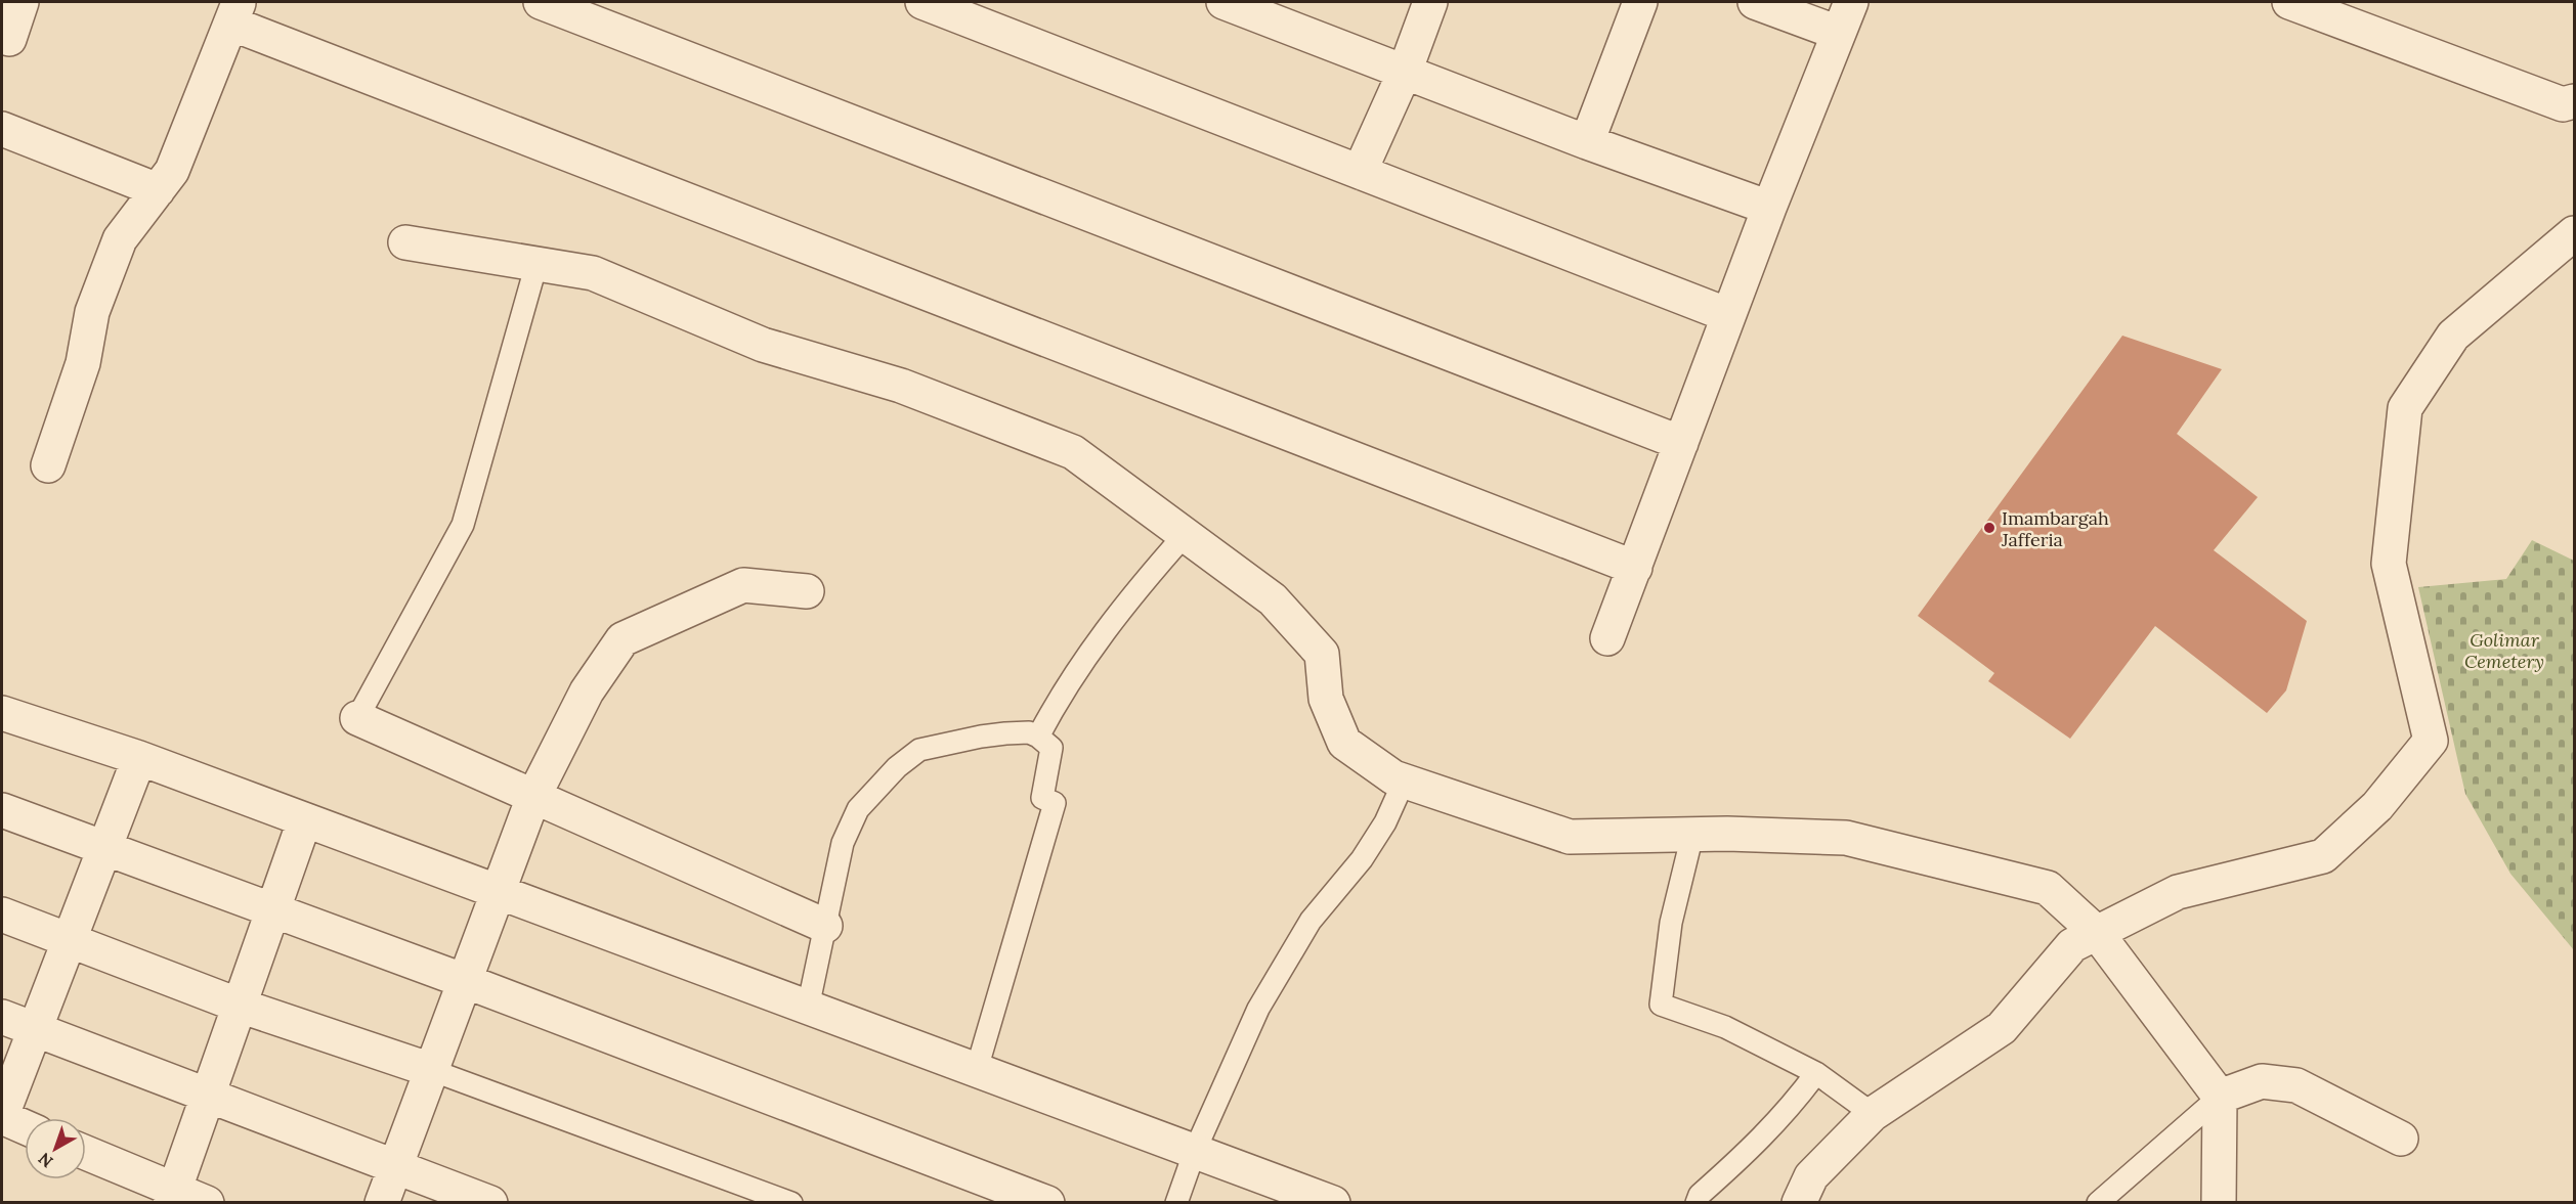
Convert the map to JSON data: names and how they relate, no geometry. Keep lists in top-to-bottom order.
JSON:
{
  "parks": ["Golimar Cemetery"],
  "places": ["Imambargah Jafferia"],
  "north": "bottom left"
}
